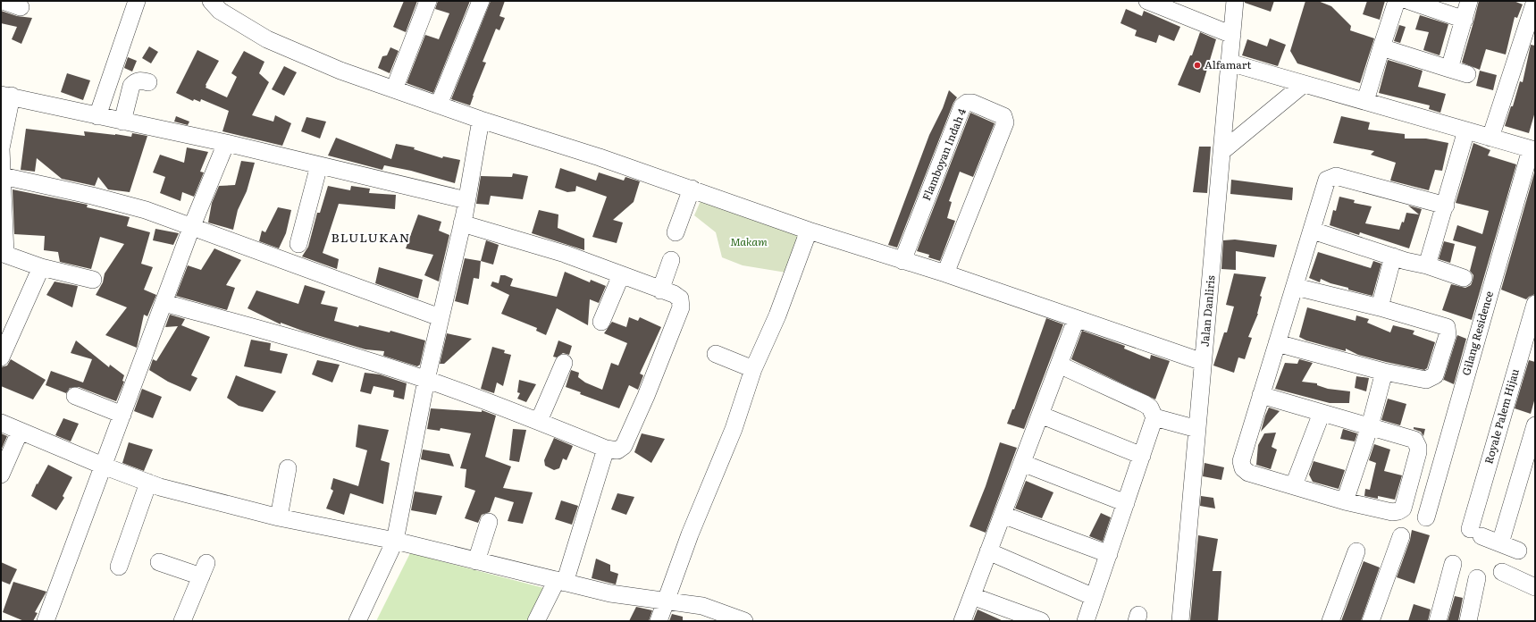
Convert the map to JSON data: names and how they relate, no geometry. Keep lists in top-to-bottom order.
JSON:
{
  "streets": {
    "street": [
      "Flamboyan Indah 4",
      "Jalan Danliris",
      "Gilang Residence",
      "Royale Palem Hijau"
    ]
  },
  "districts": ["BLULUKAN"],
  "parks": ["Makam"],
  "places": ["Alfamart"]
}
